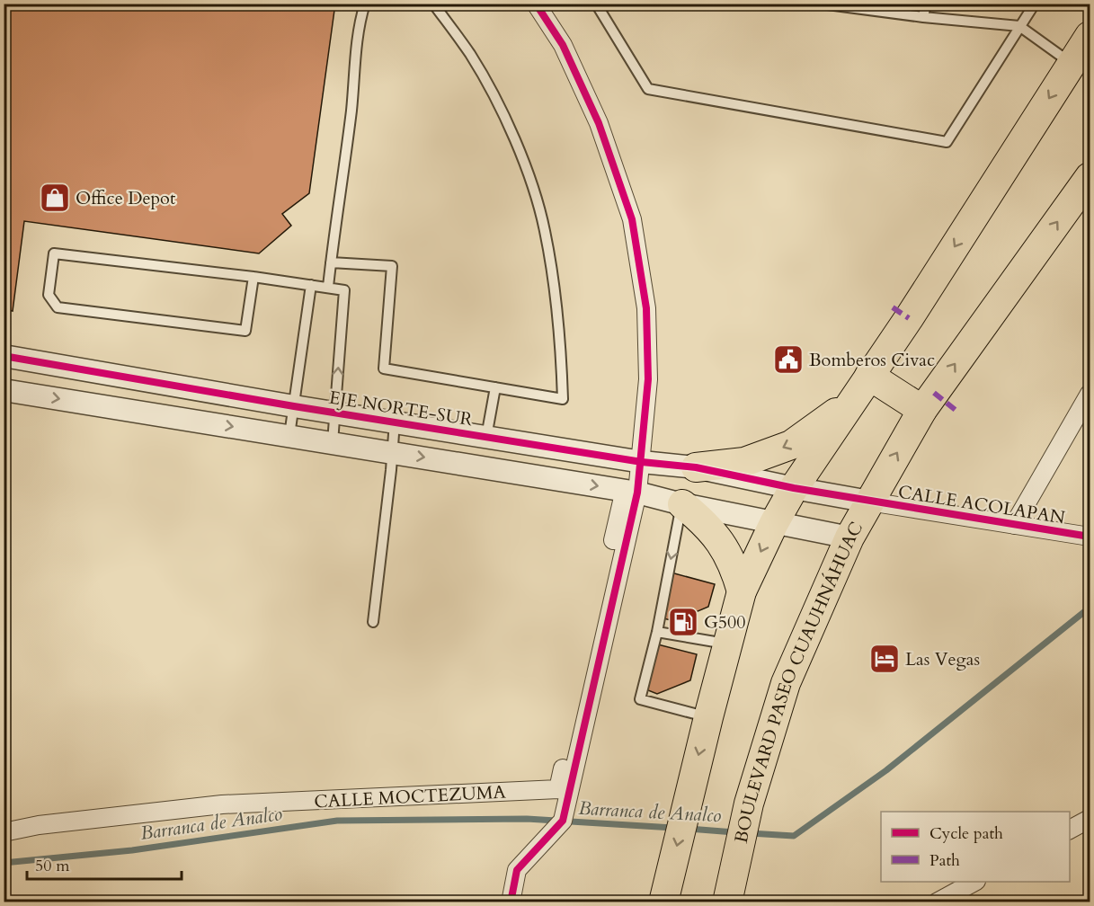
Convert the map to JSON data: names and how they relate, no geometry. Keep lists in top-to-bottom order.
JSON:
{
  "streets": {
    "main road": ["BOULEVARD PASEO CUAUHNÁHUAC"],
    "street": ["EJE NORTE-SUR", "CALLE ACOLAPAN", "CALLE MOCTEZUMA"]
  },
  "crossings": [
    ["EJE NORTE-SUR", "CALLE ACOLAPAN"],
    ["EJE NORTE-SUR", "BOULEVARD PASEO CUAUHNÁHUAC"],
    ["CALLE ACOLAPAN", "BOULEVARD PASEO CUAUHNÁHUAC"]
  ],
  "water": ["Barranca de Analco"],
  "places": {
    "shop": ["Office Depot"],
    "public building": ["Bomberos Civac"],
    "fuel station": ["G500"],
    "hotel": ["Las Vegas"]
  },
  "legend": ["Cycle path", "Path"],
  "scale_bar": "50 m"
}
